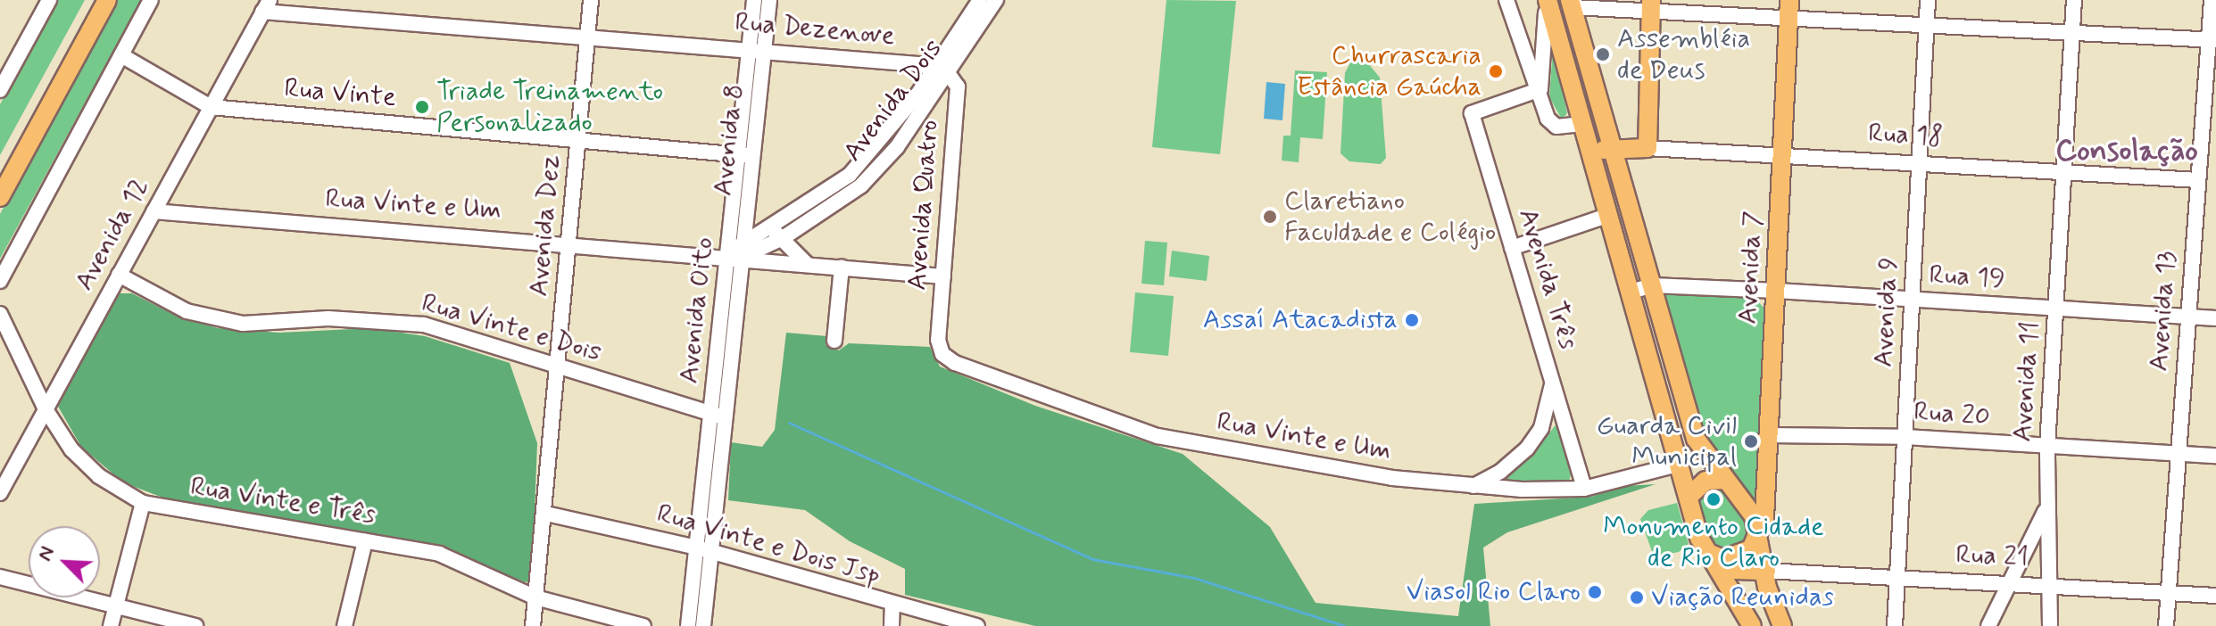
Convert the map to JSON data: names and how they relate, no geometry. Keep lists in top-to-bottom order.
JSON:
{
  "streets": {
    "main road": ["Rua 18", "Avenida 7"],
    "street": [
      "Rua Dezenove",
      "Rua Vinte",
      "Avenida Dois",
      "Avenida 8",
      "Rua Vinte e Um",
      "Avenida Quatro",
      "Avenida Dez",
      "Avenida 12",
      "Rua 19",
      "Avenida Três",
      "Avenida Oito",
      "Avenida 13",
      "Avenida 9",
      "Rua Vinte e Dois",
      "Avenida 11",
      "Rua 20",
      "Rua Vinte e Três",
      "Rua Vinte e Dois Jsp",
      "Rua 21"
    ]
  },
  "crossings": [
    ["Rua Dezenove", "Avenida Dois"],
    ["Rua Dezenove", "Avenida 8"],
    ["Rua Dezenove", "Avenida Quatro"],
    ["Rua Dezenove", "Avenida Dez"],
    ["Rua Dezenove", "Avenida 12"],
    ["Rua Vinte", "Avenida 8"],
    ["Rua Vinte", "Avenida Dez"],
    ["Rua Vinte", "Avenida 12"],
    ["Rua Vinte", "Avenida Oito"],
    ["Avenida Dois", "Rua Vinte e Um"],
    ["Avenida Dois", "Avenida Quatro"],
    ["Avenida Dois", "Avenida Oito"],
    ["Rua 18", "Avenida 7"],
    ["Rua 18", "Avenida 13"],
    ["Rua 18", "Avenida 9"],
    ["Rua 18", "Avenida 11"],
    ["Avenida 8", "Avenida Oito"],
    ["Rua Vinte e Um", "Avenida Quatro"],
    ["Rua Vinte e Um", "Avenida Dez"],
    ["Rua Vinte e Um", "Avenida 12"],
    ["Rua Vinte e Um", "Avenida Três"],
    ["Rua Vinte e Um", "Avenida Oito"],
    ["Avenida Dez", "Rua Vinte e Dois"],
    ["Avenida Dez", "Rua Vinte e Três"],
    ["Avenida Dez", "Rua Vinte e Dois Jsp"],
    ["Avenida 12", "Rua Vinte e Dois"],
    ["Avenida 12", "Rua Vinte e Três"],
    ["Avenida 7", "Rua 19"],
    ["Avenida 7", "Rua 20"],
    ["Rua 19", "Avenida 13"],
    ["Rua 19", "Avenida 9"],
    ["Rua 19", "Avenida 11"],
    ["Avenida Oito", "Rua Vinte e Dois"],
    ["Avenida Oito", "Rua Vinte e Dois Jsp"],
    ["Avenida 13", "Rua 20"],
    ["Avenida 13", "Rua 21"],
    ["Avenida 9", "Rua 20"],
    ["Avenida 9", "Rua 21"],
    ["Avenida 11", "Rua 20"],
    ["Avenida 11", "Rua 21"]
  ],
  "districts": ["Consolação"],
  "places": [
    "Assembléia de Deus",
    "Churrascaria Estância Gaúcha",
    "Triade Treinamento Personalizado",
    "Claretiano Faculdade e Colégio",
    "Assaí Atacadista",
    "Guarda Civil Municipal",
    "Monumento Cidade de Rio Claro",
    "Viasol Rio Claro",
    "Viação Reunidas"
  ],
  "north": "top left"
}
